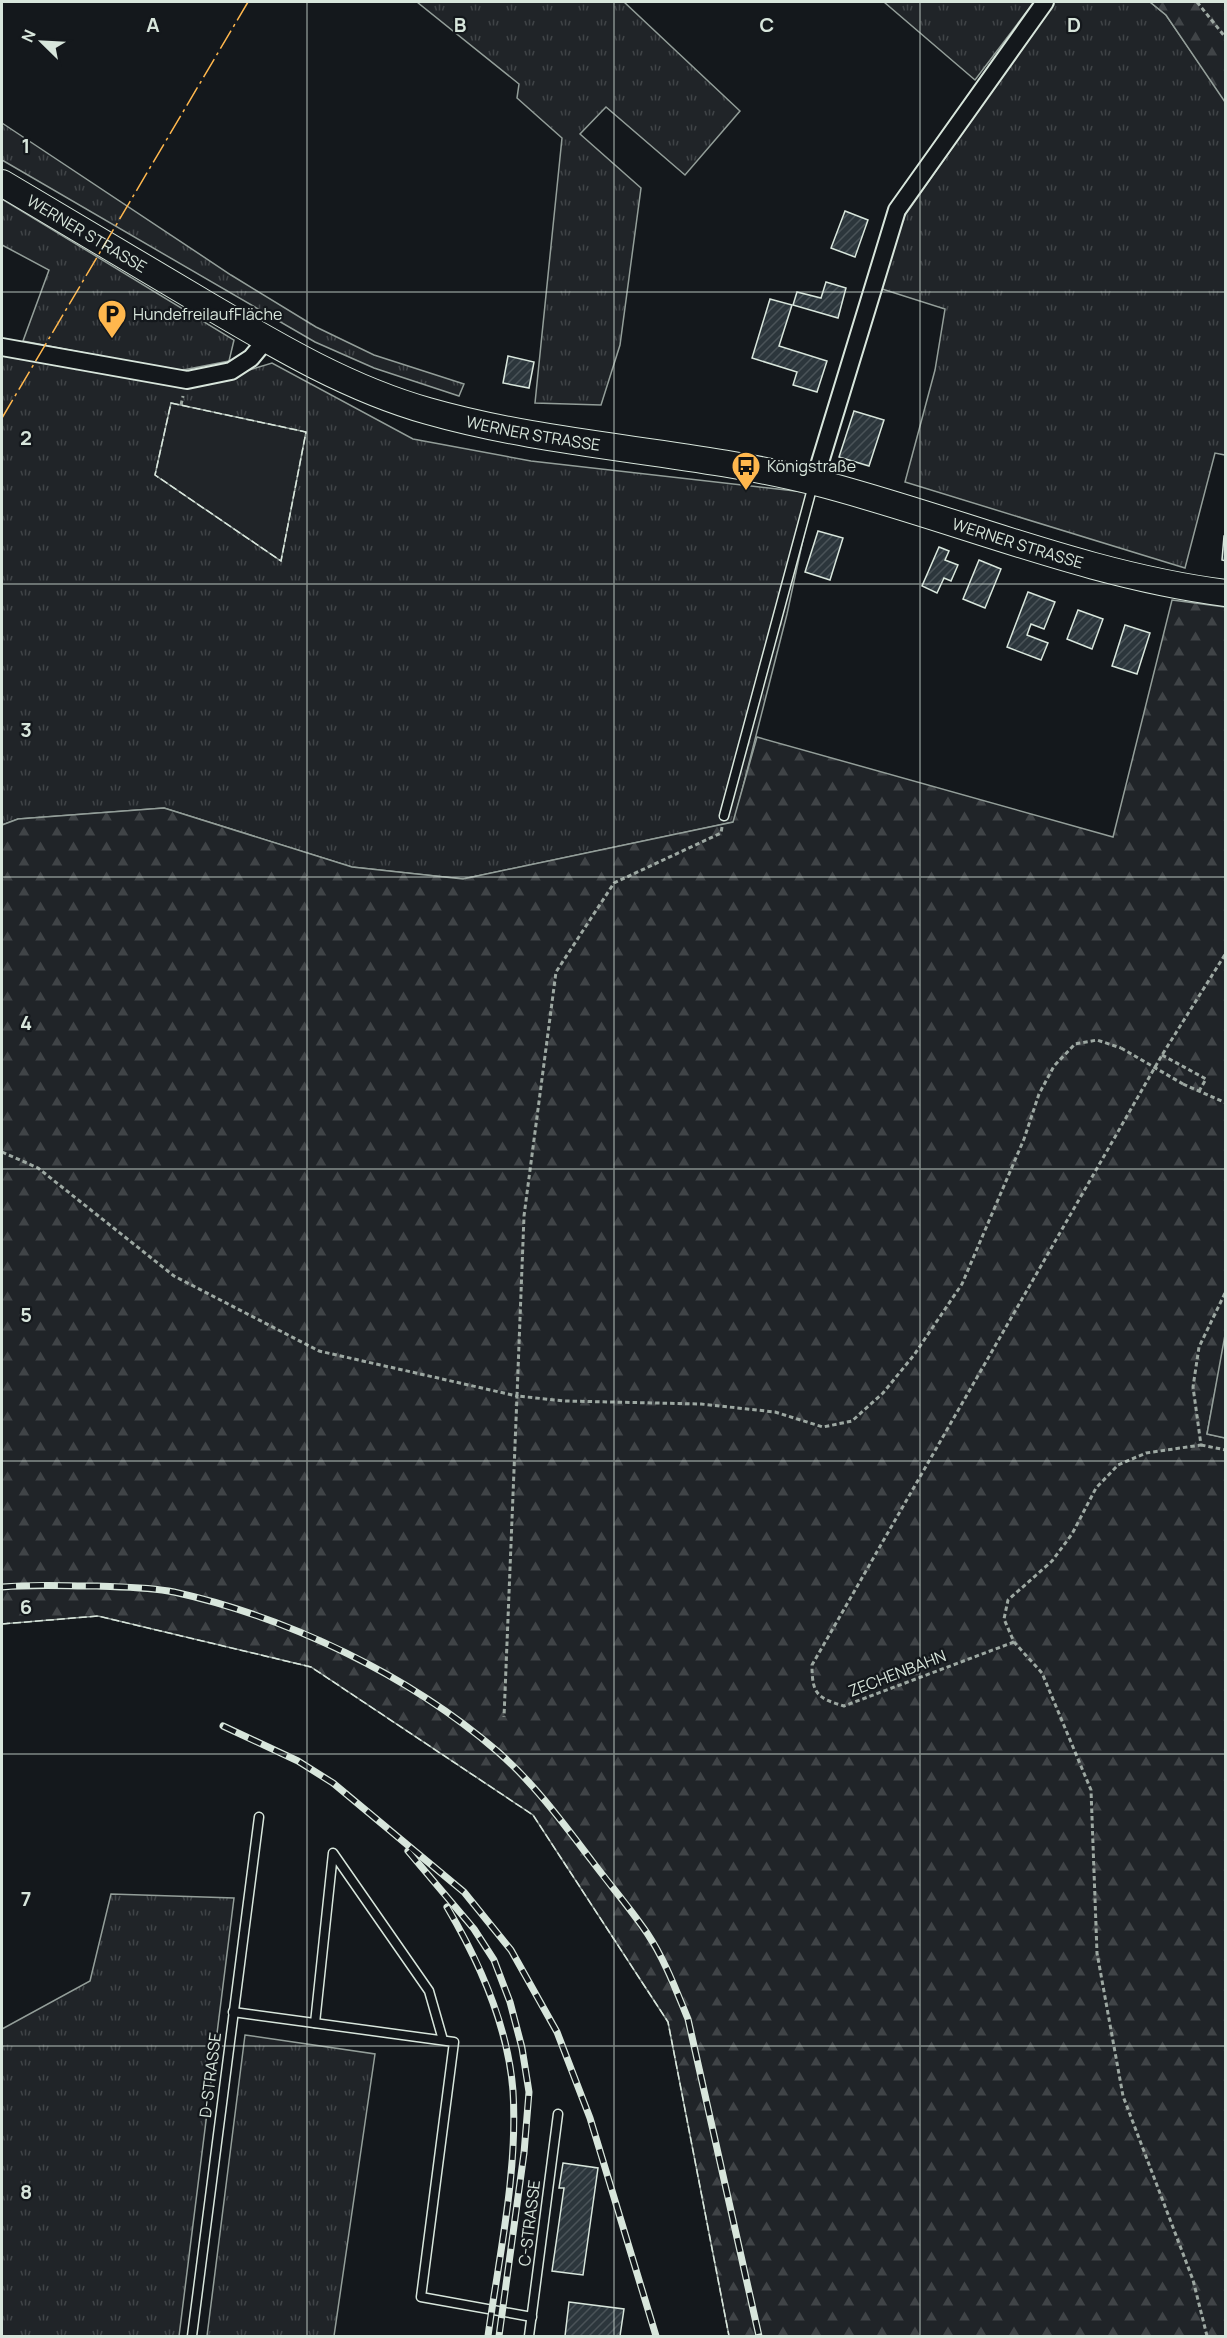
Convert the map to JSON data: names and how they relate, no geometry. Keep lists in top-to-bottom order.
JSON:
{
  "streets": {
    "main road": ["WERNER STRASSE"],
    "lane": ["D-STRASSE", "C-STRASSE"],
    "path": ["ZECHENBAHN"]
  },
  "places": {
    "parking": ["HundefreilaufFläche"],
    "bus stop": ["Königstraße"]
  },
  "north": "top left",
  "grid": {
    "columns": [
      "A",
      "B",
      "C",
      "D"
    ],
    "rows": [
      "1",
      "2",
      "3",
      "4",
      "5",
      "6",
      "7",
      "8"
    ]
  }
}
